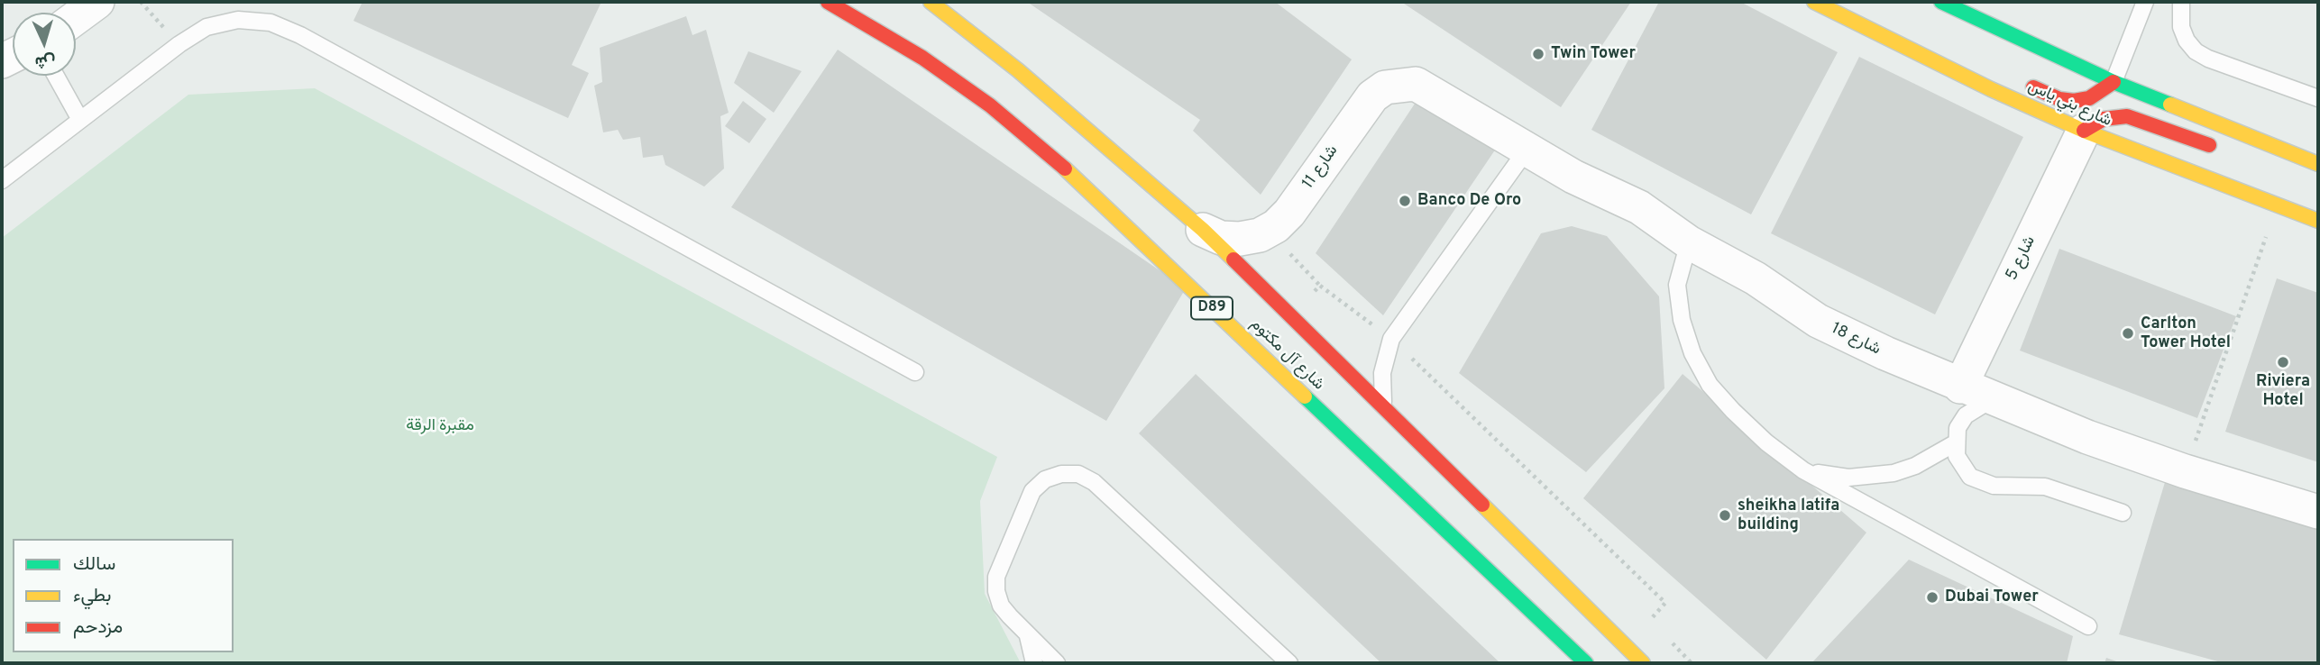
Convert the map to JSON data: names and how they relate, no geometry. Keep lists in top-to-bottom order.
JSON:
{
  "streets": {
    "main road": ["شارع بني ياس", "D89", "شارع آل مكتوم"],
    "street": ["شارع 11", "شارع 5", "شارع 18"]
  },
  "crossings": [
    ["شارع بني ياس", "شارع 5"],
    ["شارع 11", "شارع 18"],
    ["شارع 11", "شارع آل مكتوم"],
    ["شارع 5", "شارع 18"]
  ],
  "parks": ["مقبرة الرقة"],
  "places": [
    "Twin Tower",
    "Banco De Oro",
    "Carlton Tower Hotel",
    "Riviera Hotel",
    "sheikha latifa building",
    "Dubai Tower"
  ],
  "legend": ["سالك", "بطيء", "مزدحم"],
  "north": "bottom"
}
